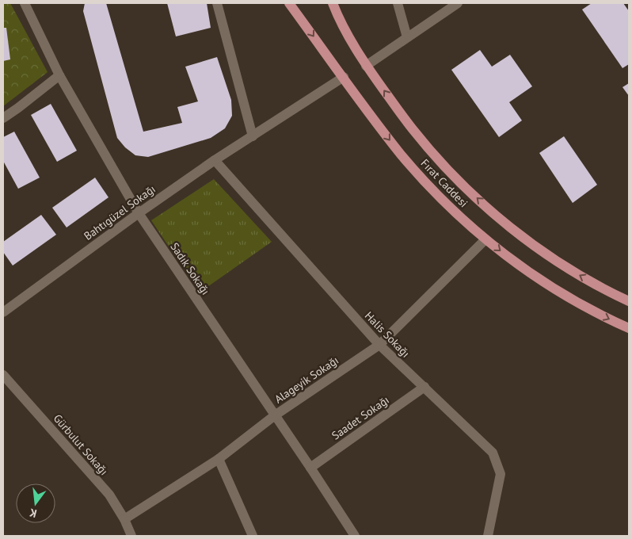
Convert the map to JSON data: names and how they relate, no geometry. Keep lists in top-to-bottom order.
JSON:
{
  "streets": {
    "main road": ["Fırat Caddesi"],
    "street": [
      "Bahtıgüzel Sokağı",
      "Sadık Sokağı",
      "Halis Sokağı",
      "Alageyik Sokağı",
      "Saadet Sokağı",
      "Gürbulut Sokağı"
    ]
  },
  "crossings": [
    ["Fırat Caddesi", "Bahtıgüzel Sokağı"],
    ["Fırat Caddesi", "Alageyik Sokağı"],
    ["Bahtıgüzel Sokağı", "Sadık Sokağı"],
    ["Bahtıgüzel Sokağı", "Halis Sokağı"],
    ["Sadık Sokağı", "Alageyik Sokağı"],
    ["Sadık Sokağı", "Saadet Sokağı"],
    ["Halis Sokağı", "Alageyik Sokağı"],
    ["Halis Sokağı", "Saadet Sokağı"],
    ["Alageyik Sokağı", "Gürbulut Sokağı"]
  ],
  "north": "bottom"
}
